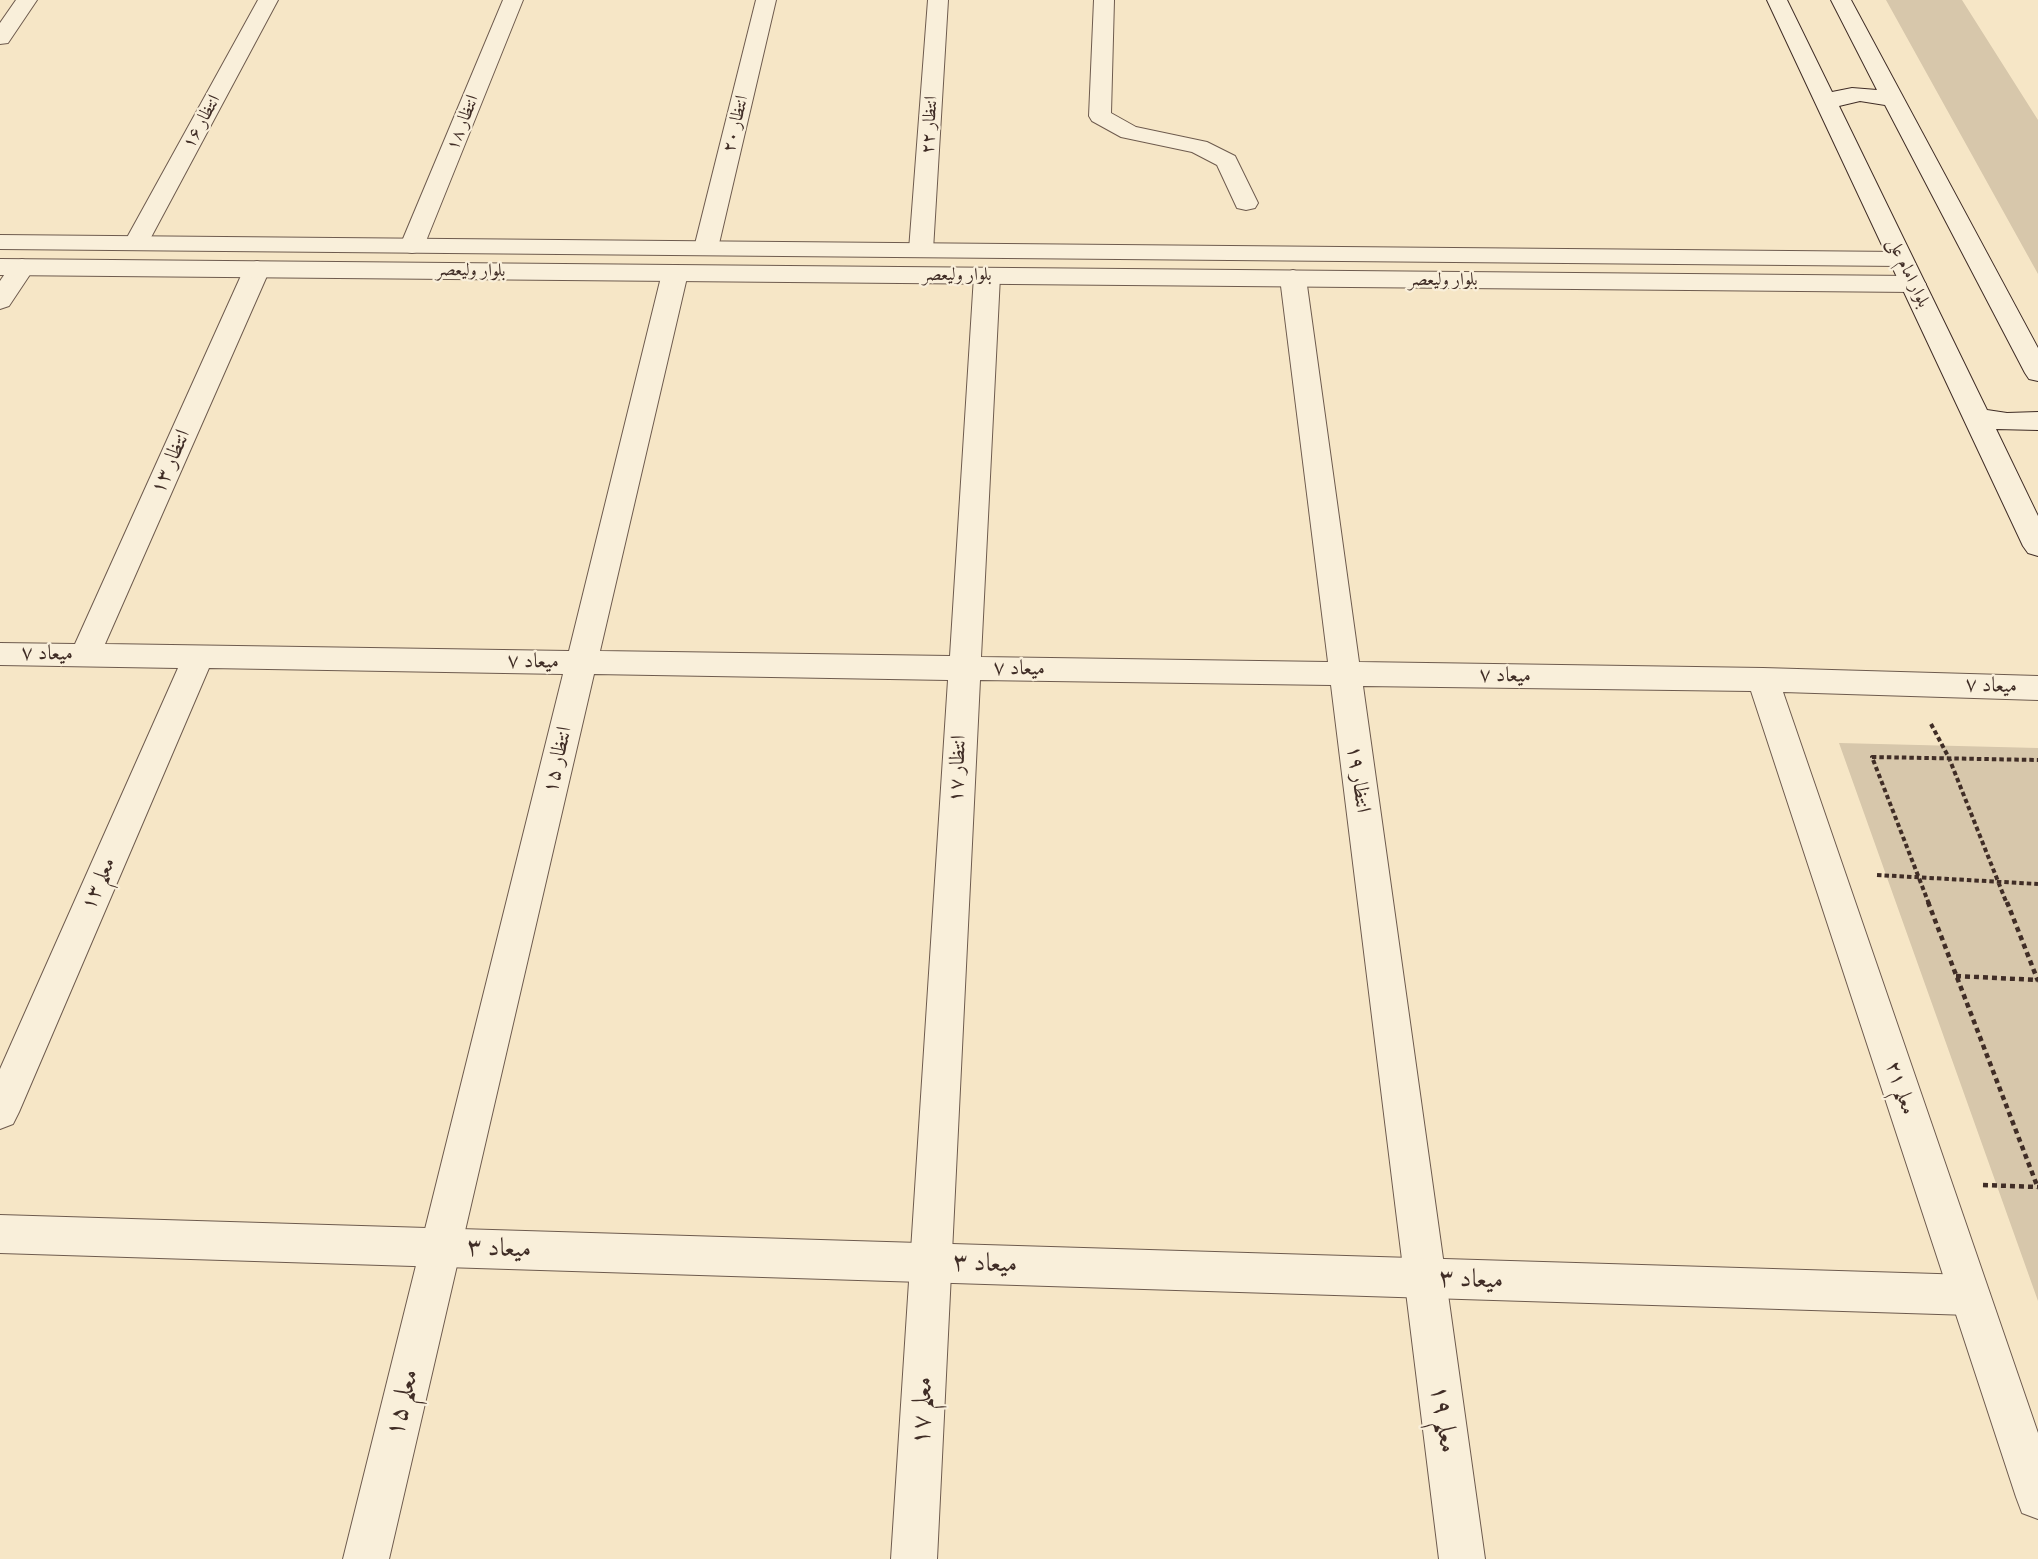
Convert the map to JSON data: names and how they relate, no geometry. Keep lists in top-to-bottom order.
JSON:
{
  "streets": {
    "street": [
      "انتظار ۱۶",
      "انتظار ۱۸",
      "انتظار ۲۰",
      "انتظار ۲۲",
      "بلوار ولیعصر",
      "بلوار امام علی",
      "انتظار ۱۳",
      "میعاد ۷",
      "انتظار ۱۵",
      "انتظار ۱۷",
      "انتظار ۱۹",
      "معلم ۱۳",
      "معلم ۲۱",
      "میعاد ۳",
      "معلم ۱۵",
      "معلم ۱۷",
      "معلم ۱۹"
    ]
  },
  "crossings": [
    ["انتظار ۱۶", "بلوار ولیعصر"],
    ["انتظار ۱۸", "بلوار ولیعصر"],
    ["انتظار ۲۰", "بلوار ولیعصر"],
    ["انتظار ۲۲", "بلوار ولیعصر"],
    ["بلوار ولیعصر", "بلوار امام علی"],
    ["بلوار ولیعصر", "انتظار ۱۳"],
    ["بلوار ولیعصر", "انتظار ۱۵"],
    ["بلوار ولیعصر", "انتظار ۱۷"],
    ["بلوار ولیعصر", "انتظار ۱۹"],
    ["انتظار ۱۳", "میعاد ۷"],
    ["میعاد ۷", "انتظار ۱۵"],
    ["میعاد ۷", "انتظار ۱۷"],
    ["میعاد ۷", "انتظار ۱۹"],
    ["میعاد ۷", "معلم ۱۳"],
    ["میعاد ۷", "معلم ۲۱"],
    ["انتظار ۱۵", "میعاد ۳"],
    ["انتظار ۱۵", "معلم ۱۵"],
    ["انتظار ۱۷", "میعاد ۳"],
    ["انتظار ۱۷", "معلم ۱۷"],
    ["انتظار ۱۹", "میعاد ۳"],
    ["انتظار ۱۹", "معلم ۱۹"],
    ["معلم ۲۱", "میعاد ۳"],
    ["میعاد ۳", "معلم ۱۵"],
    ["میعاد ۳", "معلم ۱۷"],
    ["میعاد ۳", "معلم ۱۹"]
  ]
}
